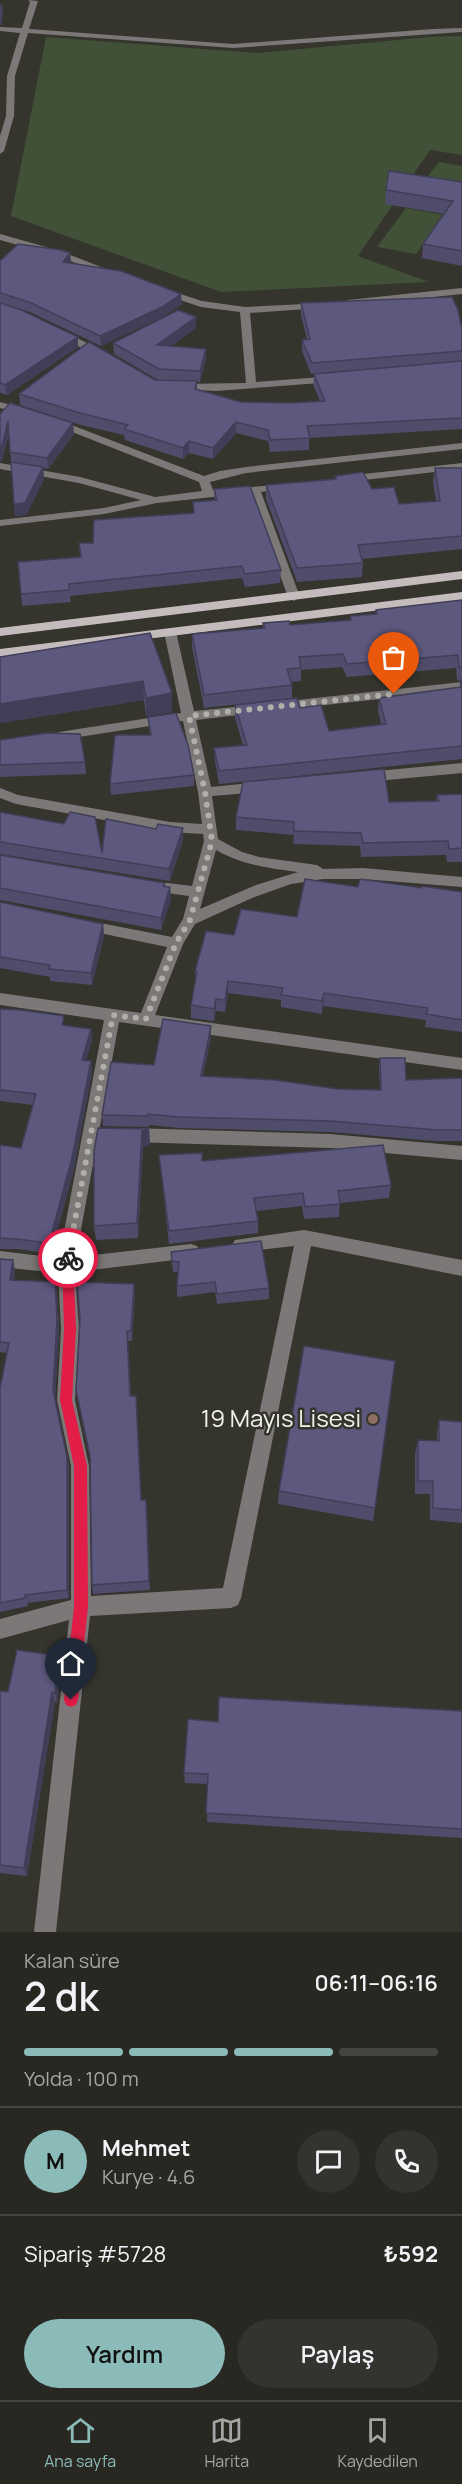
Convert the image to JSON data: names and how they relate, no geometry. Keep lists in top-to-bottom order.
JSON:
{
  "places": ["19 Mayıs Lisesi"],
  "page": {
    "heading": ["2 dk", "Kalan süre", "06:11–06:16"],
    "panel": [
      "Mehmet",
      "Kurye · 4.6",
      "Sipariş #5728",
      "₺592"
    ],
    "bar": "Yolda · 100 m",
    "round": "M",
    "buttons": ["Yardım", "Paylaş"],
    "tabs": ["Ana sayfa", "Harita", "Kaydedilen"]
  }
}
